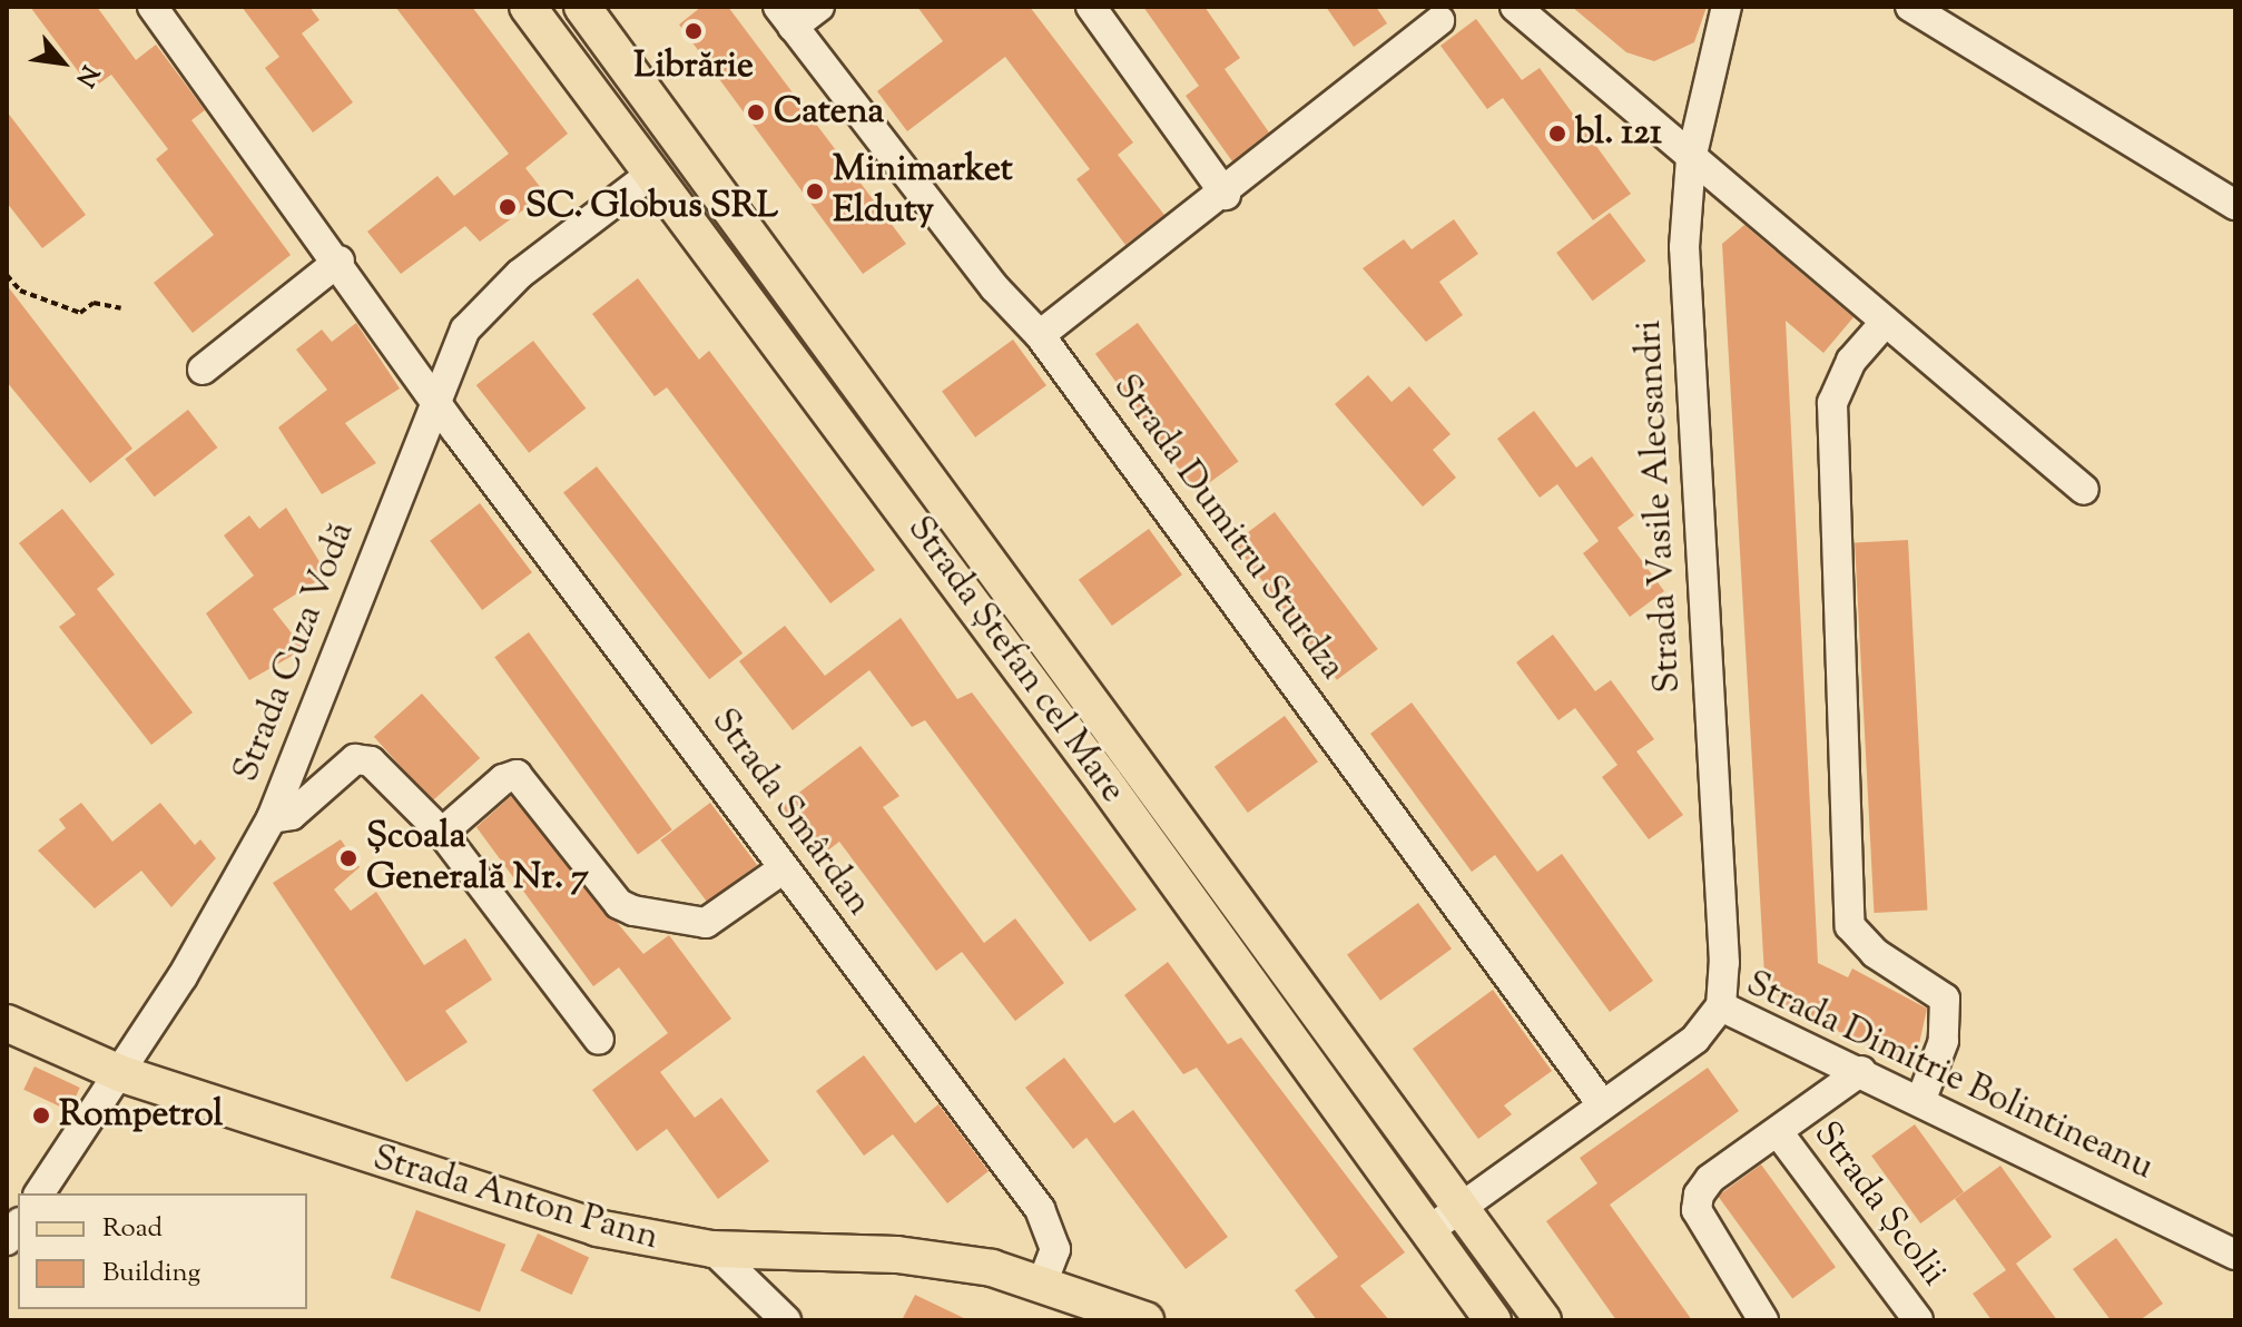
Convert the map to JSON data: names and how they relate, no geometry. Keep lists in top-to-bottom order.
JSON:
{
  "streets": {
    "main road": ["Strada Ștefan cel Mare", "Strada Anton Pann"],
    "street": [
      "Strada Vasile Alecsandri",
      "Strada Dumitru Sturdza",
      "Strada Cuza Vodă",
      "Strada Smârdan",
      "Strada Dimitrie Bolintineanu",
      "Strada Școlii"
    ]
  },
  "crossings": [
    ["Strada Vasile Alecsandri", "Strada Dimitrie Bolintineanu"],
    ["Strada Dumitru Sturdza", "Strada Dimitrie Bolintineanu"],
    ["Strada Cuza Vodă", "Strada Ștefan cel Mare"],
    ["Strada Cuza Vodă", "Strada Smârdan"],
    ["Strada Cuza Vodă", "Strada Anton Pann"],
    ["Strada Ștefan cel Mare", "Strada Dimitrie Bolintineanu"],
    ["Strada Smârdan", "Strada Anton Pann"],
    ["Strada Dimitrie Bolintineanu", "Strada Școlii"]
  ],
  "places": [
    "Librărie",
    "Catena",
    "bl. 121",
    "Minimarket Elduty",
    "SC. Globus SRL",
    "Școala Generală Nr. 7",
    "Rompetrol"
  ],
  "legend": ["Road", "Building"],
  "north": "bottom right"
}
